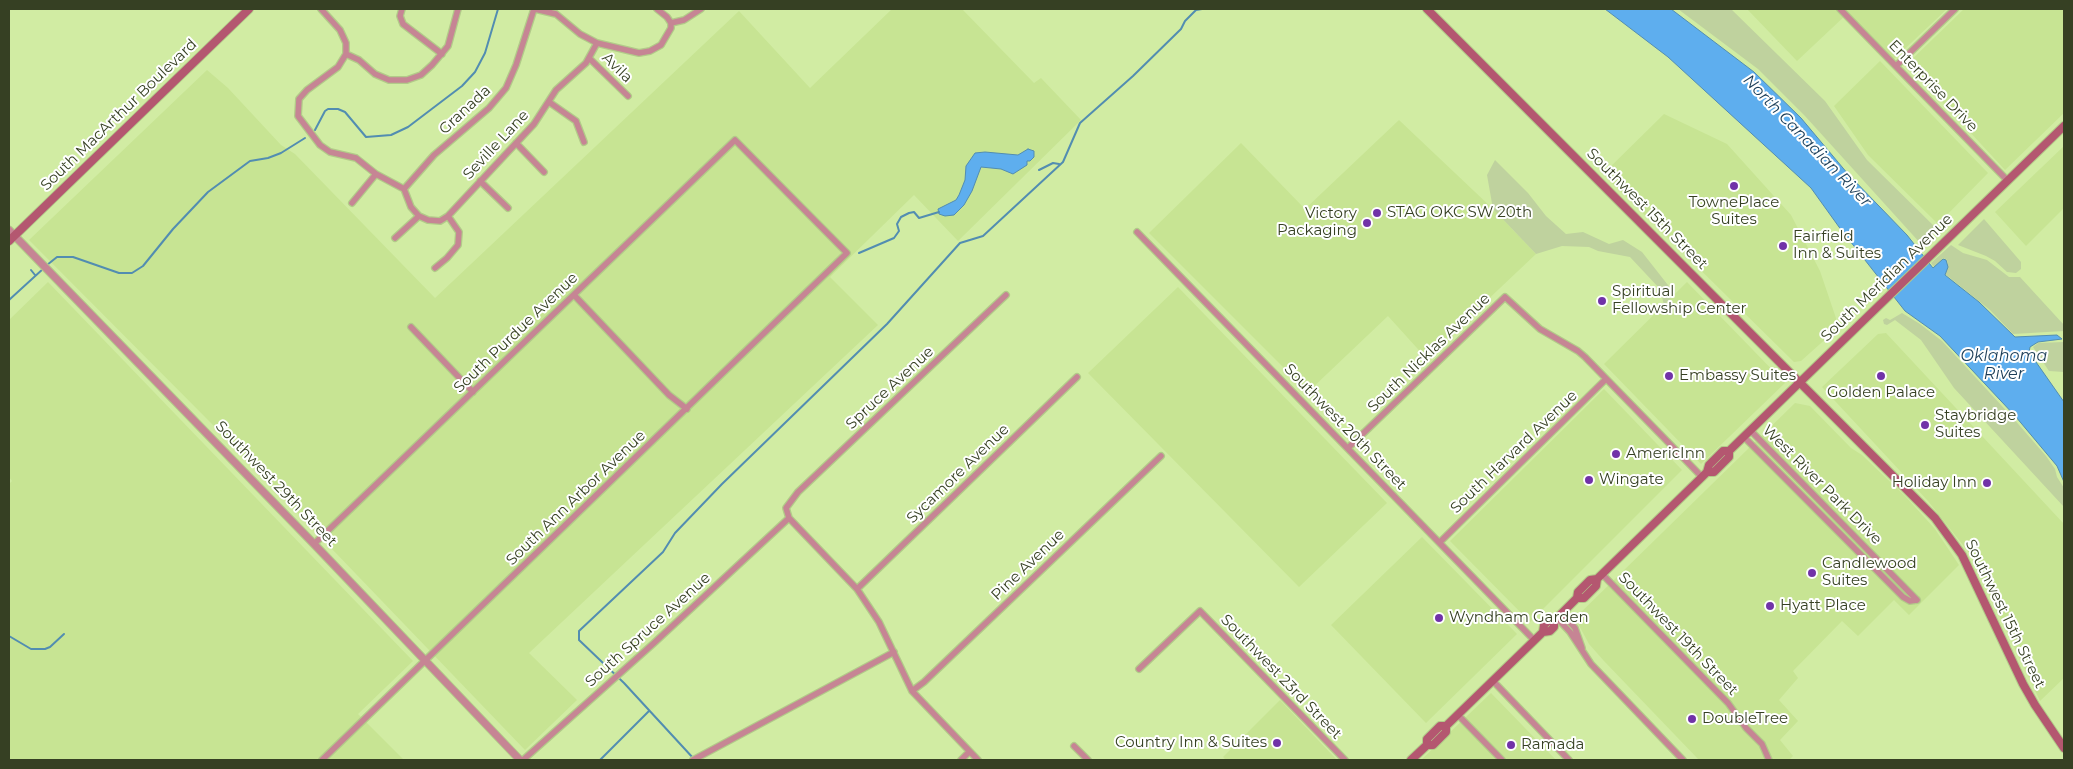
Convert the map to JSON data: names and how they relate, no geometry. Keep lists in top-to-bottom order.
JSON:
{
  "streets": {
    "main road": ["South MacArthur Boulevard", "Southwest 15th Street", "South Meridian Avenue"],
    "street": [
      "Avila",
      "Enterprise Drive",
      "Granada",
      "Seville Lane",
      "South Purdue Avenue",
      "South Nicklas Avenue",
      "Spruce Avenue",
      "Southwest 20th Street",
      "South Harvard Avenue",
      "Sycamore Avenue",
      "Southwest 29th Street",
      "West River Park Drive",
      "South Ann Arbor Avenue",
      "Pine Avenue",
      "South Spruce Avenue",
      "Southwest 19th Street",
      "Southwest 23rd Street"
    ]
  },
  "crossings": [
    ["Avila", "Seville Lane"],
    ["Enterprise Drive", "South Meridian Avenue"],
    ["South MacArthur Boulevard", "Southwest 29th Street"],
    ["Southwest 15th Street", "South Meridian Avenue"],
    ["South Meridian Avenue", "Southwest 20th Street"],
    ["South Meridian Avenue", "West River Park Drive"],
    ["South Meridian Avenue", "Southwest 19th Street"],
    ["South Purdue Avenue", "Southwest 29th Street"],
    ["South Purdue Avenue", "South Ann Arbor Avenue"],
    ["South Nicklas Avenue", "Southwest 20th Street"],
    ["South Nicklas Avenue", "South Harvard Avenue"],
    ["Spruce Avenue", "South Spruce Avenue"],
    ["Southwest 20th Street", "South Harvard Avenue"],
    ["Southwest 29th Street", "South Ann Arbor Avenue"],
    ["Southwest 29th Street", "South Spruce Avenue"]
  ],
  "water": ["North Canadian River", "Oklahoma River"],
  "places": [
    "TownePlace Suites",
    "STAG OKC SW 20th",
    "Victory Packaging",
    "Fairfield Inn & Suites",
    "Spiritual Fellowship Center",
    "Embassy Suites",
    "Golden Palace",
    "Staybridge Suites",
    "AmericInn",
    "Wingate",
    "Holiday Inn",
    "Candlewood Suites",
    "Hyatt Place",
    "Wyndham Garden",
    "DoubleTree",
    "Country Inn & Suites",
    "Ramada"
  ]
}
